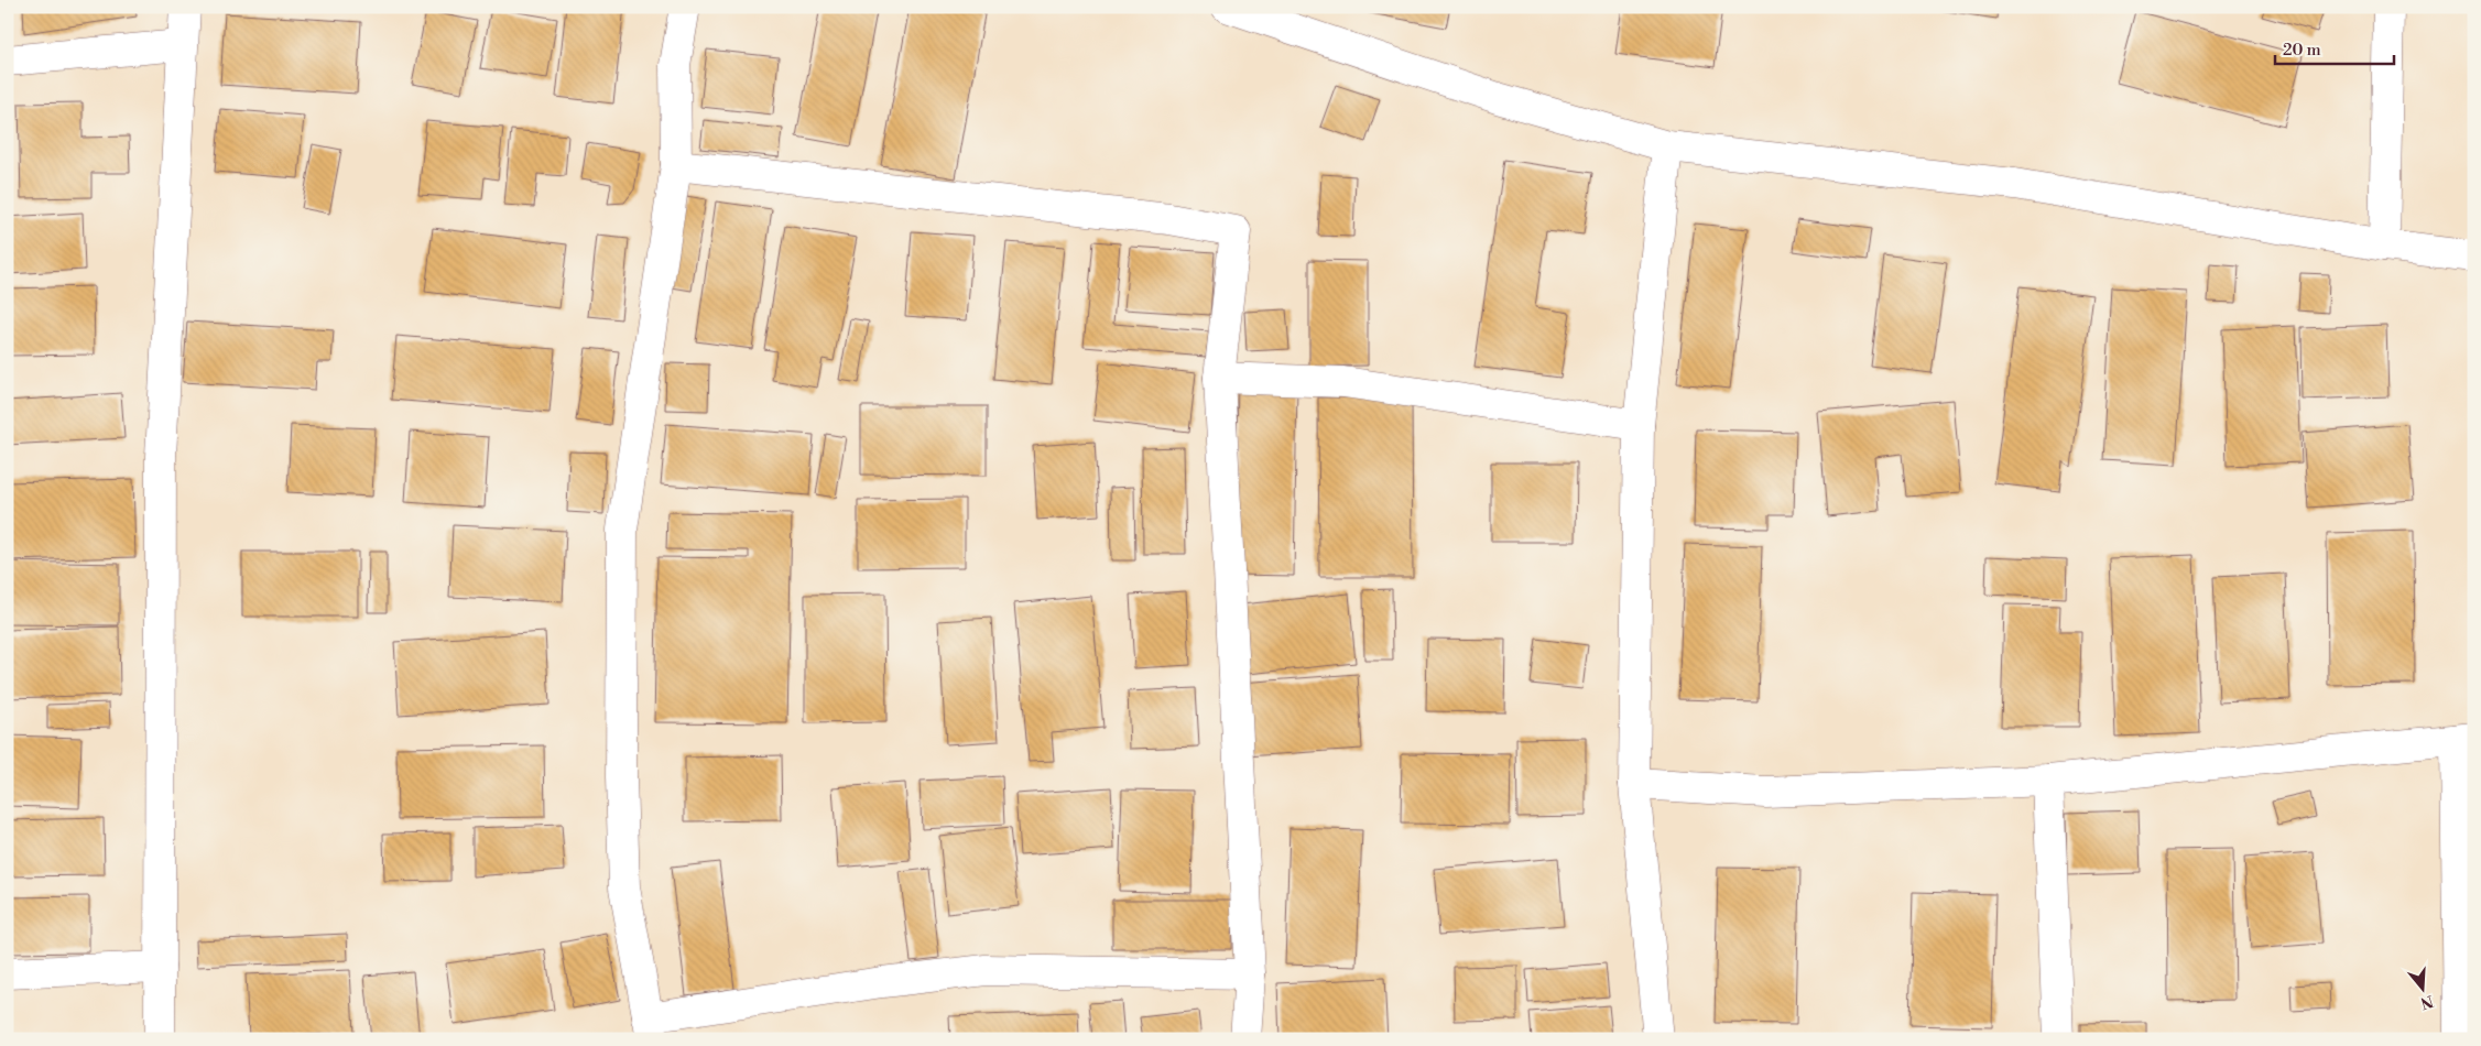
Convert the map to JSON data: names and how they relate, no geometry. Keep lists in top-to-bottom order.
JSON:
{
  "scale_bar": "20 m",
  "north": "bottom"
}
